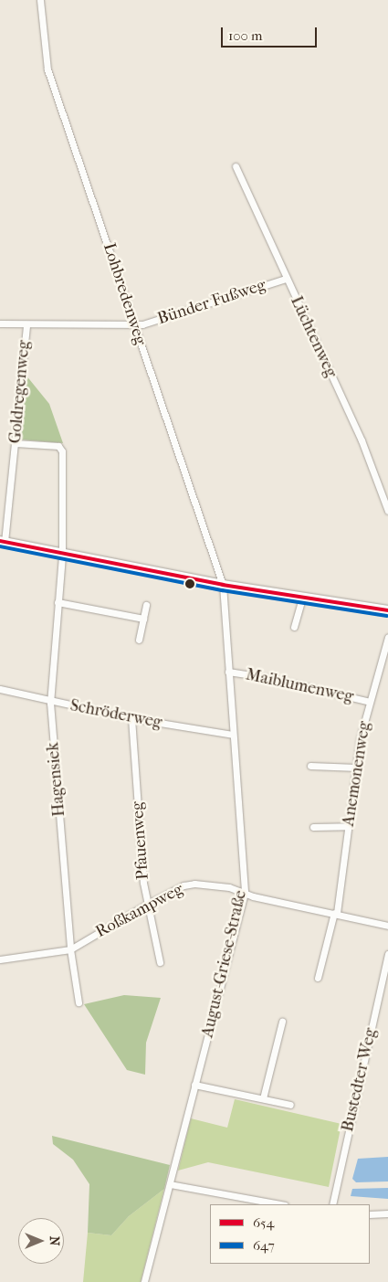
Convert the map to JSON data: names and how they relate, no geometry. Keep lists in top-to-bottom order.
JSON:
{
  "streets": {
    "street": [
      "Lohbredenweg",
      "Bünder Fußweg",
      "Lüchtenweg",
      "Goldregenweg",
      "Maiblumenweg",
      "Schröderweg",
      "Anemonenweg",
      "Hagensiek",
      "Pfauenweg",
      "Roßkampweg",
      "August-Griese-Straße",
      "Bustedter Weg"
    ]
  },
  "crossings": [
    ["Lohbredenweg", "Bünder Fußweg"],
    ["Lohbredenweg", "August-Griese-Straße"],
    ["Bünder Fußweg", "Lüchtenweg"],
    ["Bünder Fußweg", "Goldregenweg"],
    ["Goldregenweg", "Hagensiek"],
    ["Maiblumenweg", "Anemonenweg"],
    ["Maiblumenweg", "August-Griese-Straße"],
    ["Schröderweg", "Hagensiek"],
    ["Schröderweg", "Pfauenweg"],
    ["Schröderweg", "August-Griese-Straße"],
    ["Anemonenweg", "Roßkampweg"],
    ["Hagensiek", "Roßkampweg"],
    ["Pfauenweg", "Roßkampweg"],
    ["Roßkampweg", "August-Griese-Straße"]
  ],
  "lines": ["transit line 654", "transit line 647"],
  "legend": ["654", "647"],
  "scale_bar": "100 m",
  "north": "right"
}
